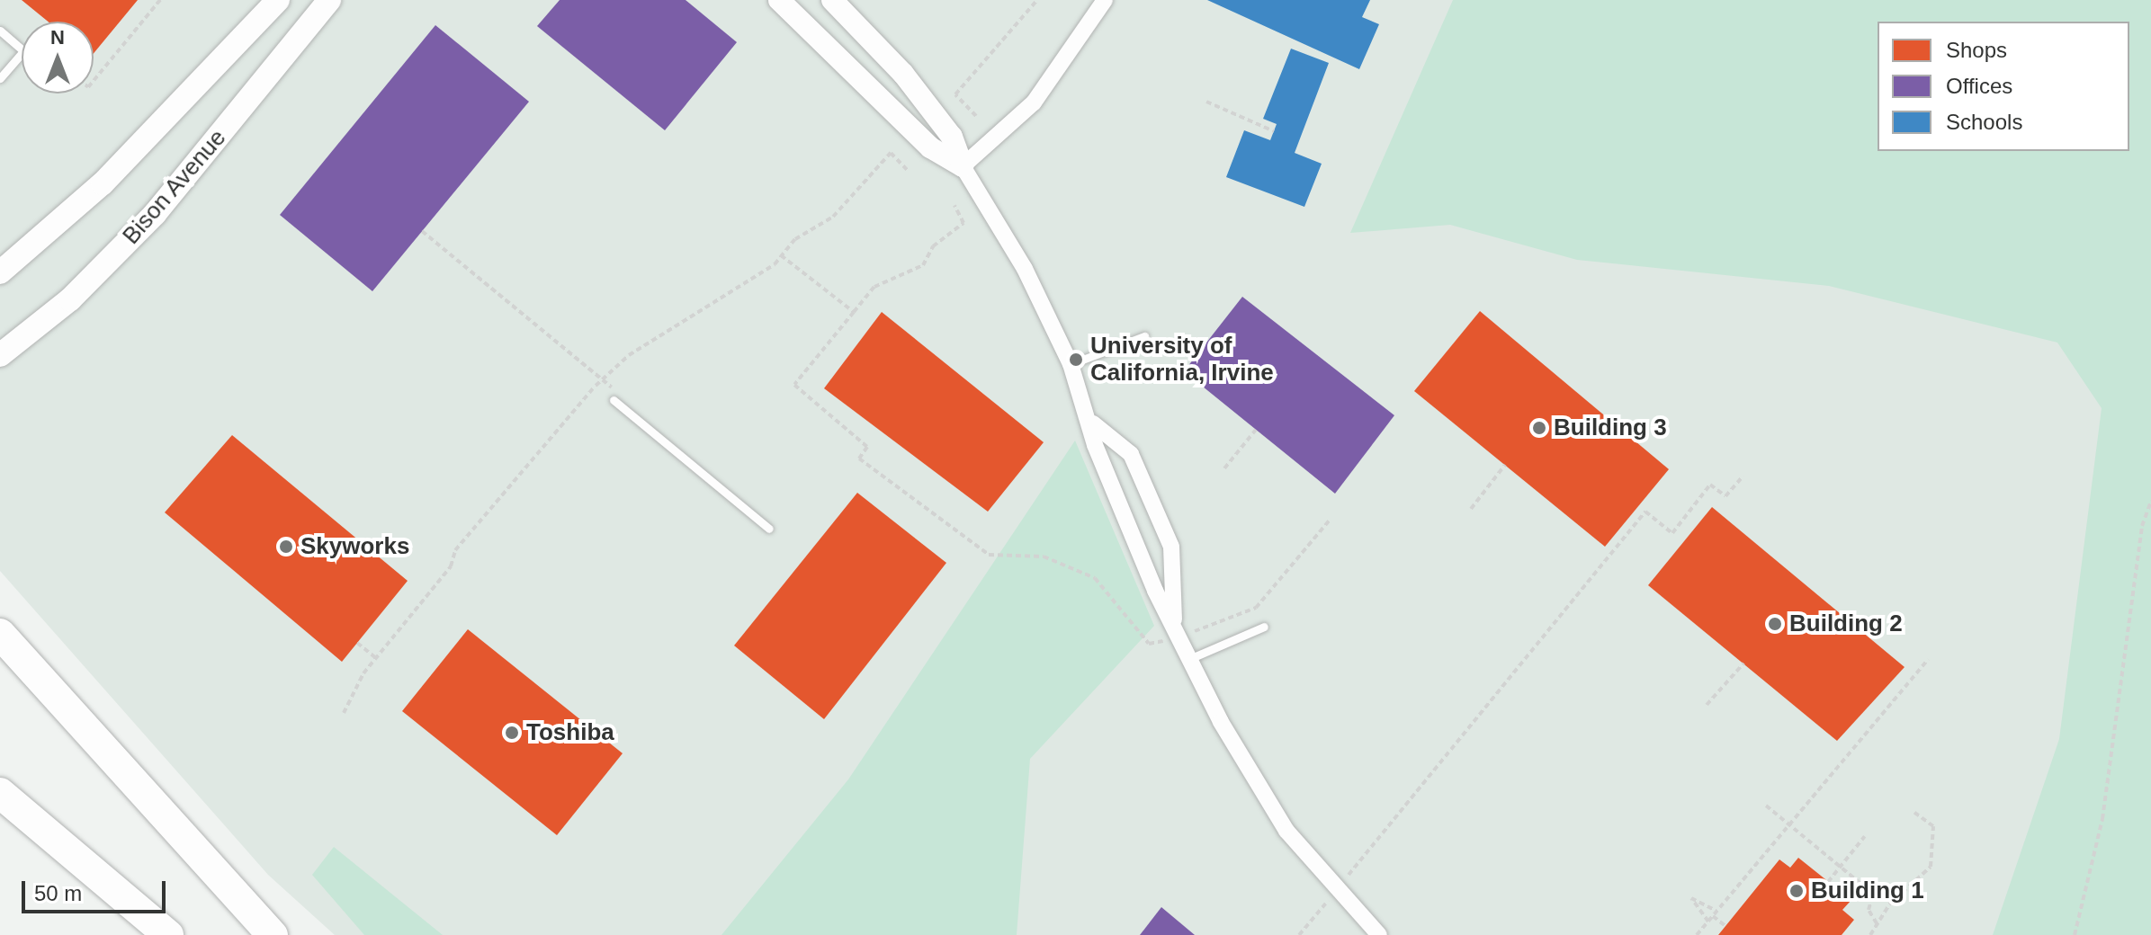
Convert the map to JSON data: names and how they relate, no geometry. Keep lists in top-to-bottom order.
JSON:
{
  "streets": {
    "main road": ["Bison Avenue"]
  },
  "places": [
    "University of California, Irvine",
    "Building 3",
    "Skyworks",
    "Building 2",
    "Toshiba",
    "Building 1"
  ],
  "legend": ["Shops", "Offices", "Schools"],
  "scale_bar": "50 m",
  "north": "top"
}
